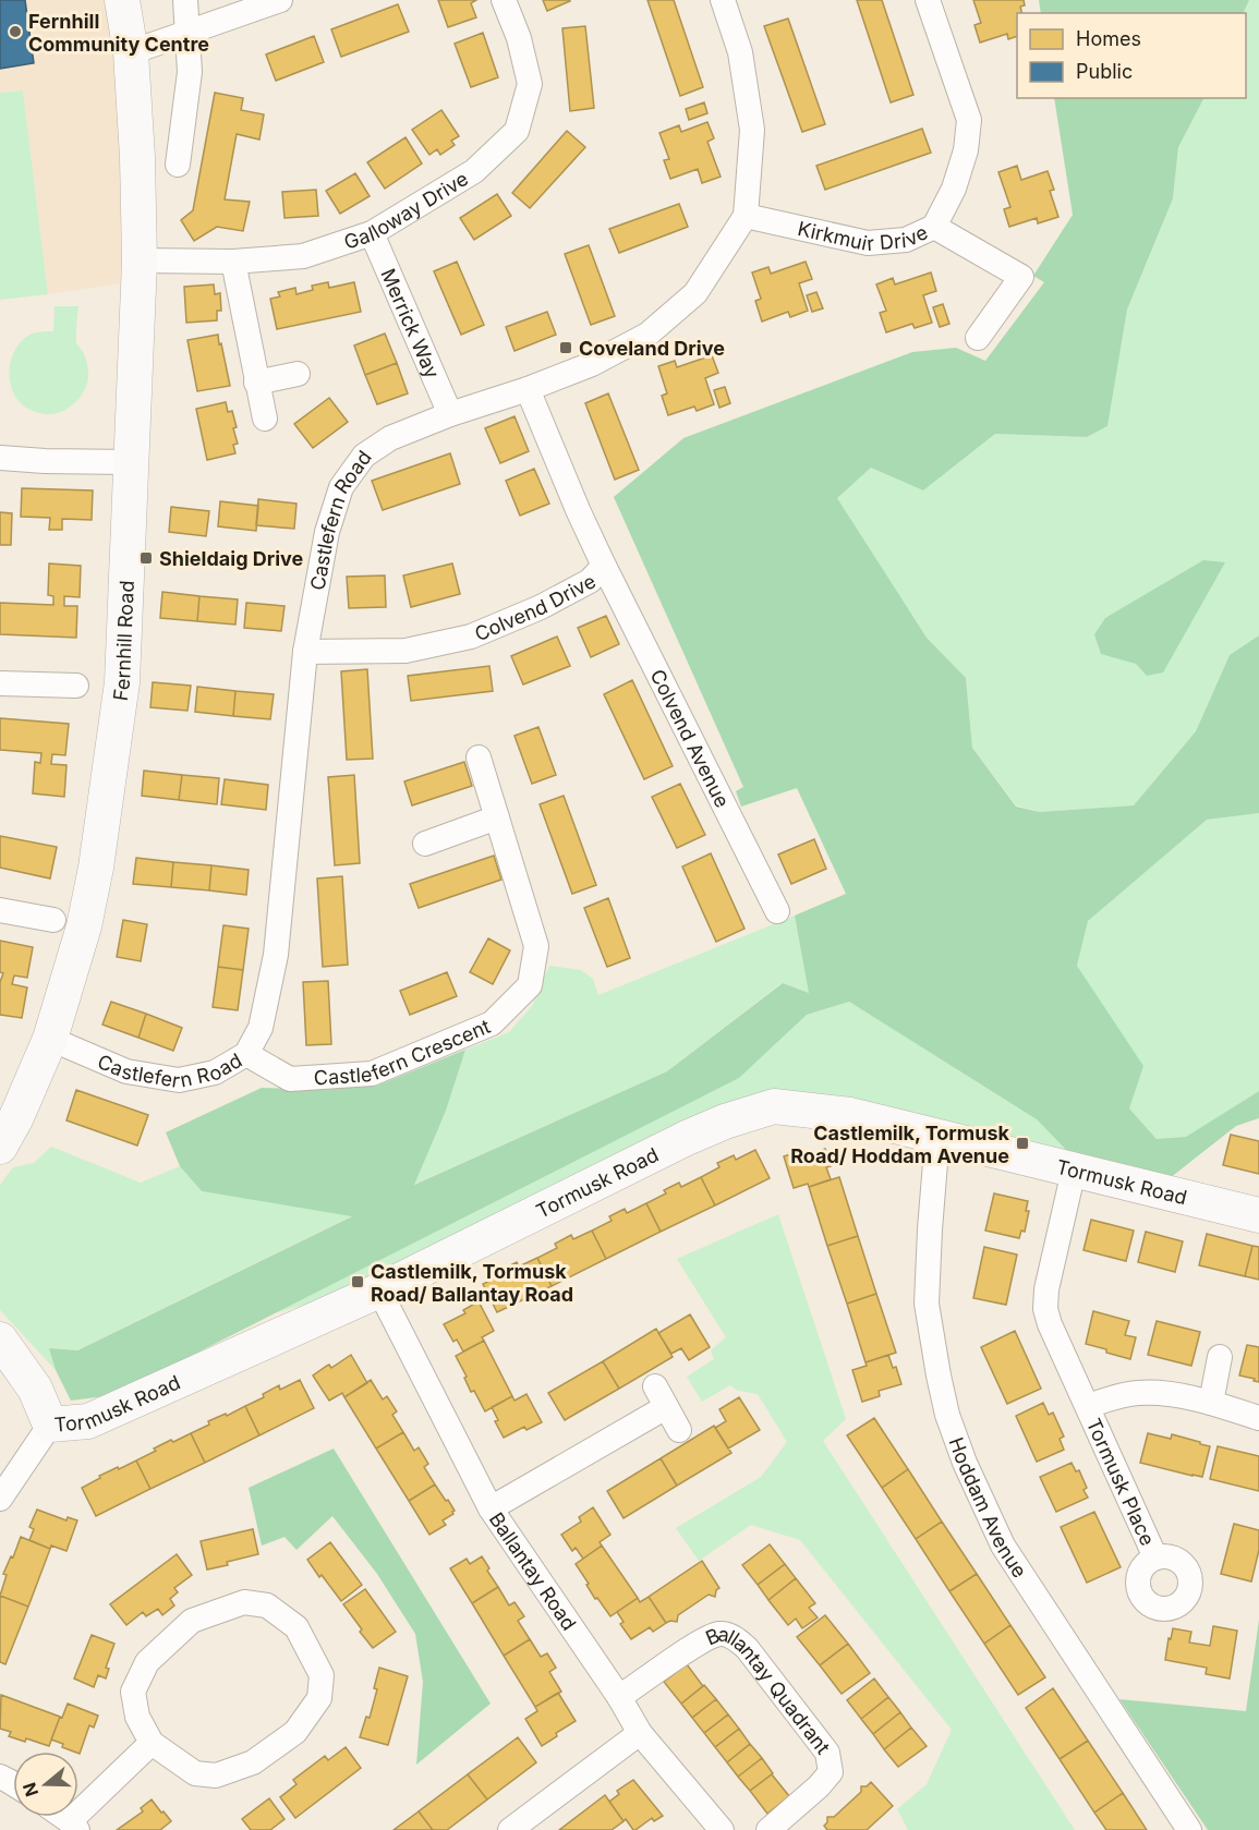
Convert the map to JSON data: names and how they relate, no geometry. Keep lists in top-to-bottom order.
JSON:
{
  "streets": {
    "street": [
      "Galloway Drive",
      "Kirkmuir Drive",
      "Merrick Way",
      "Castlefern Road",
      "Colvend Drive",
      "Fernhill Road",
      "Colvend Avenue",
      "Castlefern Crescent",
      "Tormusk Road",
      "Tormusk Place",
      "Hoddam Avenue",
      "Ballantay Road",
      "Ballantay Quadrant"
    ]
  },
  "crossings": [
    ["Galloway Drive", "Merrick Way"],
    ["Galloway Drive", "Fernhill Road"],
    ["Kirkmuir Drive", "Castlefern Road"],
    ["Merrick Way", "Castlefern Road"],
    ["Castlefern Road", "Colvend Drive"],
    ["Castlefern Road", "Fernhill Road"],
    ["Castlefern Road", "Castlefern Crescent"],
    ["Colvend Drive", "Colvend Avenue"],
    ["Tormusk Road", "Tormusk Place"],
    ["Tormusk Road", "Hoddam Avenue"],
    ["Tormusk Road", "Ballantay Road"],
    ["Ballantay Road", "Ballantay Quadrant"]
  ],
  "places": {
    "other": ["Fernhill Community Centre"],
    "transit": [
      "Coveland Drive",
      "Shieldaig Drive",
      "Castlemilk, Tormusk Road/ Hoddam Avenue",
      "Castlemilk, Tormusk Road/ Ballantay Road"
    ]
  },
  "legend": ["Homes", "Public"],
  "north": "left"
}
